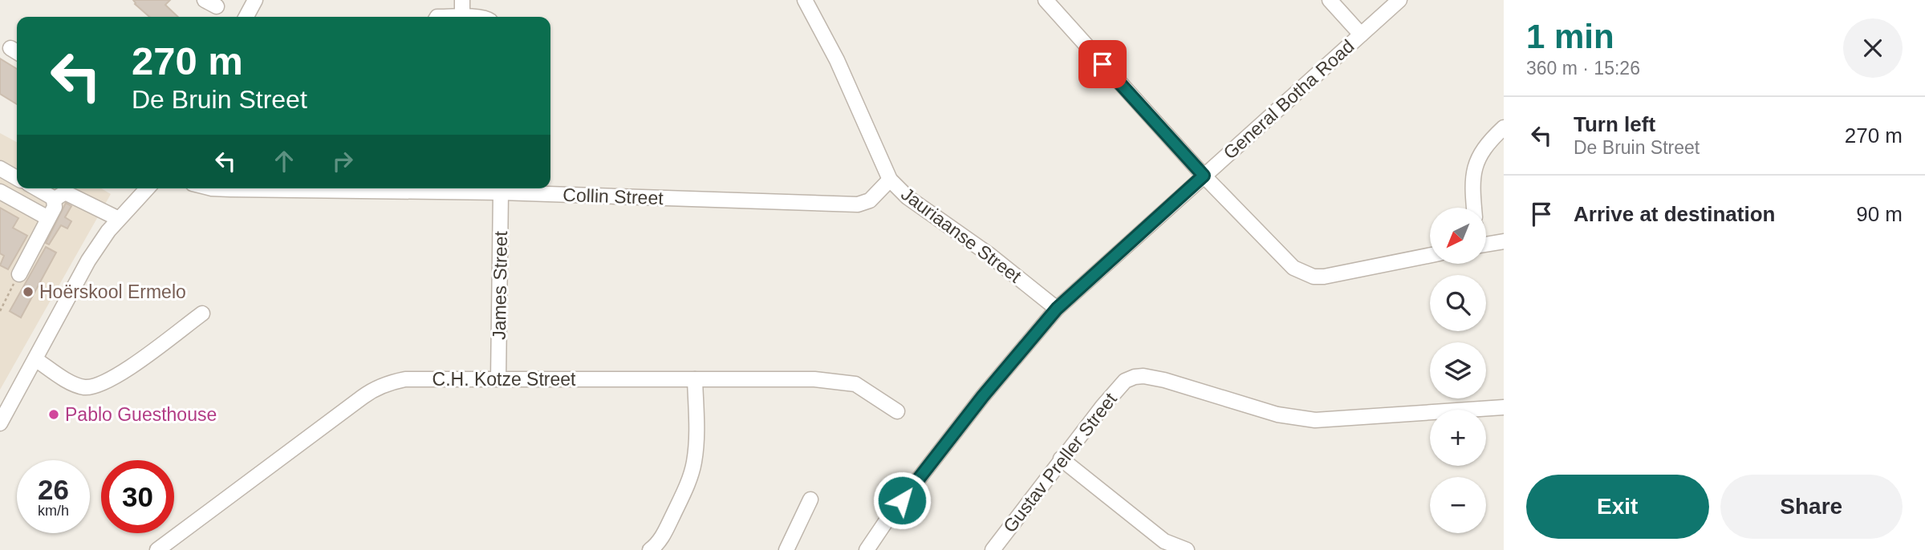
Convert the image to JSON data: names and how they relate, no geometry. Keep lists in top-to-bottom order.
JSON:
{
  "streets": {
    "street": [
      "General Botha Road",
      "Collin Street",
      "Jauriaanse Street",
      "James Street",
      "C.H. Kotze Street",
      "Gustav Preller Street"
    ]
  },
  "crossings": [
    ["General Botha Road", "Jauriaanse Street"],
    ["Collin Street", "Jauriaanse Street"],
    ["Collin Street", "James Street"],
    ["James Street", "C.H. Kotze Street"]
  ],
  "places": ["Hoërskool Ermelo", "Pablo Guesthouse"],
  "north": "bottom left",
  "page": {
    "heading": ["1 min", "360 m · 15:26"],
    "turn": ["270 m", "De Bruin Street"],
    "list": [
      {
        "name": "Turn left",
        "note": "De Bruin Street",
        "value": "270 m"
      },
      {
        "name": "Arrive at destination",
        "value": "90 m"
      }
    ],
    "map_buttons": ["+", "−"],
    "speed": "26 km/h",
    "limit": "30",
    "buttons": ["Exit", "Share"]
  }
}
